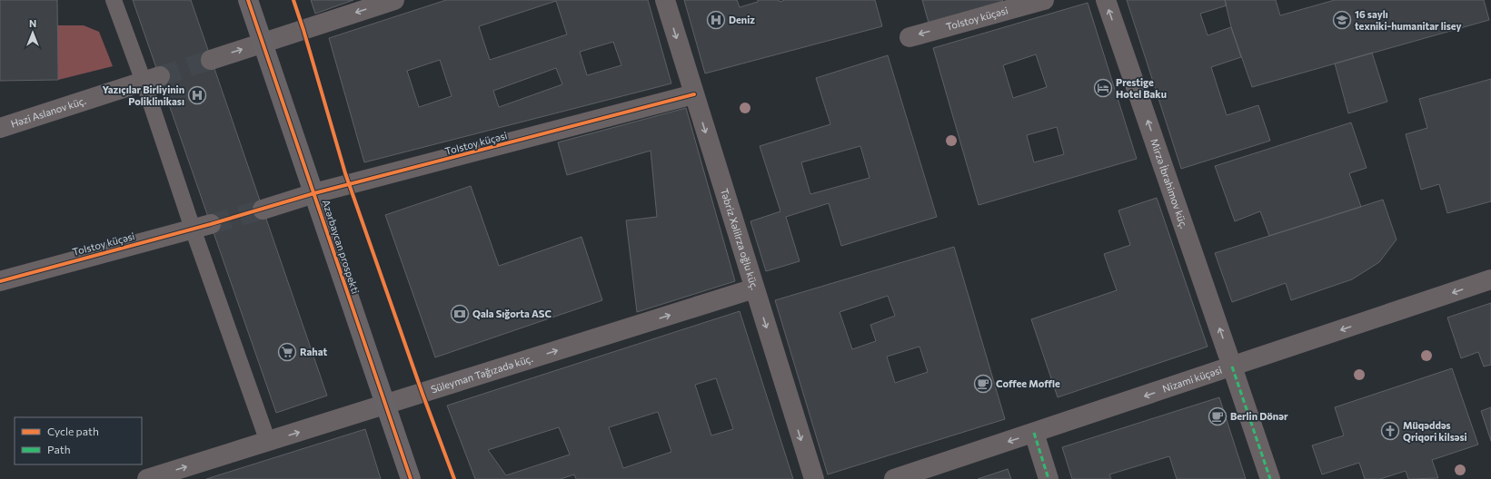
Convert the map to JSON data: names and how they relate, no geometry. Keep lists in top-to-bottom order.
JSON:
{
  "streets": {
    "main road": ["Azərbaycan prospekti"],
    "street": [
      "Tolstoy küçəsi",
      "Həzi Aslanov küç.",
      "Mirzə İbrahimov küç.",
      "Təbriz Xəlilrza oğlu küç.",
      "Süleyman Tağızadə küç.",
      "Nizami küçəsi"
    ]
  },
  "crossings": [
    ["Tolstoy küçəsi", "Təbriz Xəlilrza oğlu küç."],
    ["Tolstoy küçəsi", "Azərbaycan prospekti"],
    ["Mirzə İbrahimov küç.", "Nizami küçəsi"],
    ["Təbriz Xəlilrza oğlu küç.", "Süleyman Tağızadə küç."],
    ["Azərbaycan prospekti", "Süleyman Tağızadə küç."]
  ],
  "one_way": [
    "Mirzə İbrahimov küç.",
    "Təbriz Xəlilrza oğlu küç.",
    "Süleyman Tağızadə küç.",
    "Nizami küçəsi"
  ],
  "places": {
    "hospital": ["Deniz", "Yazıçılar Birliyinin Poliklinikası"],
    "school or university": ["16 saylı texniki-humanitar lisey"],
    "hotel": ["Prestige Hotel Baku"],
    "bank": ["Qala Sığorta ASC"],
    "supermarket": ["Rahat"],
    "cafe": ["Coffee Moffie", "Berlin Dönər"],
    "church": ["Müqəddəs Qriqori kilsəsi"]
  },
  "legend": ["Cycle path", "Path"],
  "north": "top"
}
